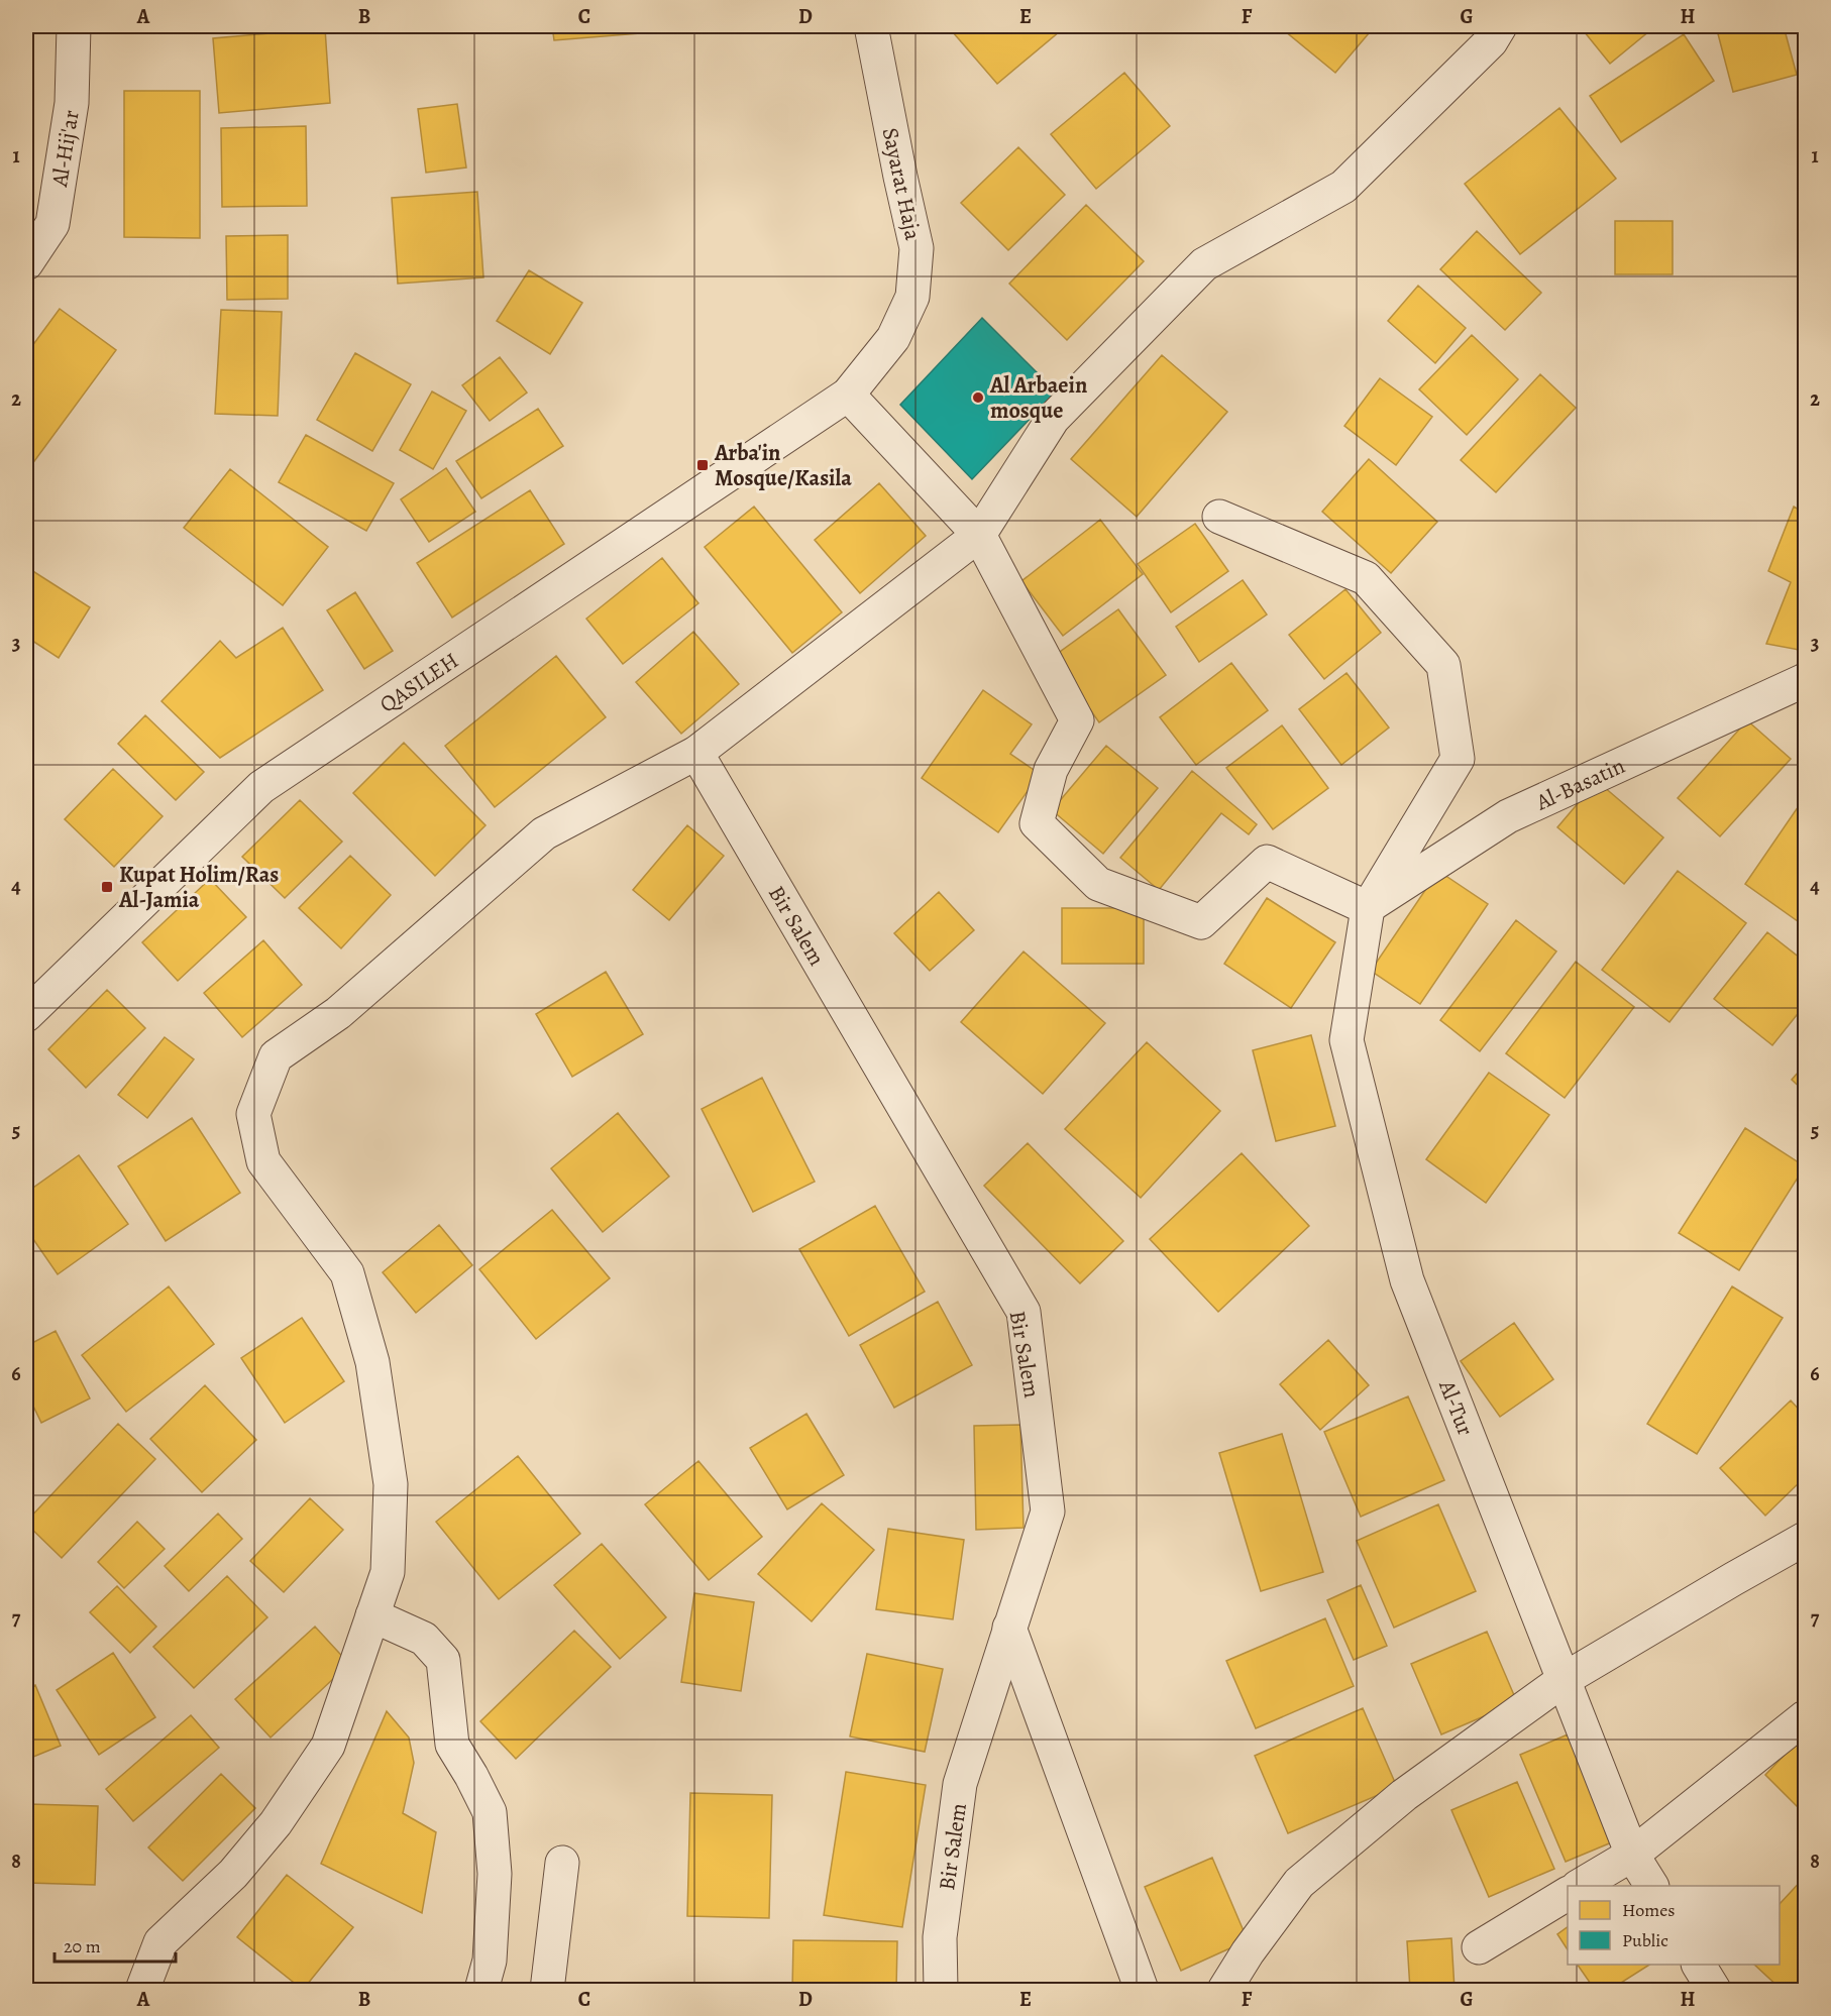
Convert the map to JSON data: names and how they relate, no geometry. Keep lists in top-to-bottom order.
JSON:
{
  "streets": {
    "street": [
      "Al-Hij'ar",
      "Sayarat Haja",
      "QASILEH",
      "Al-Basatin",
      "Bir Salem",
      "Al-Tur"
    ]
  },
  "crossings": [
    ["Sayarat Haja", "QASILEH"],
    ["Al-Basatin", "Al-Tur"]
  ],
  "places": {
    "other": ["Al Arbaein mosque"],
    "transit": ["Arba'in Mosque/Kasila", "Kupat Holim/Ras Al-Jamia"]
  },
  "legend": ["Homes", "Public"],
  "scale_bar": "20 m",
  "grid": {
    "columns": [
      "A",
      "B",
      "C",
      "D",
      "E",
      "F",
      "G",
      "H"
    ],
    "rows": [
      "1",
      "2",
      "3",
      "4",
      "5",
      "6",
      "7",
      "8"
    ]
  }
}
